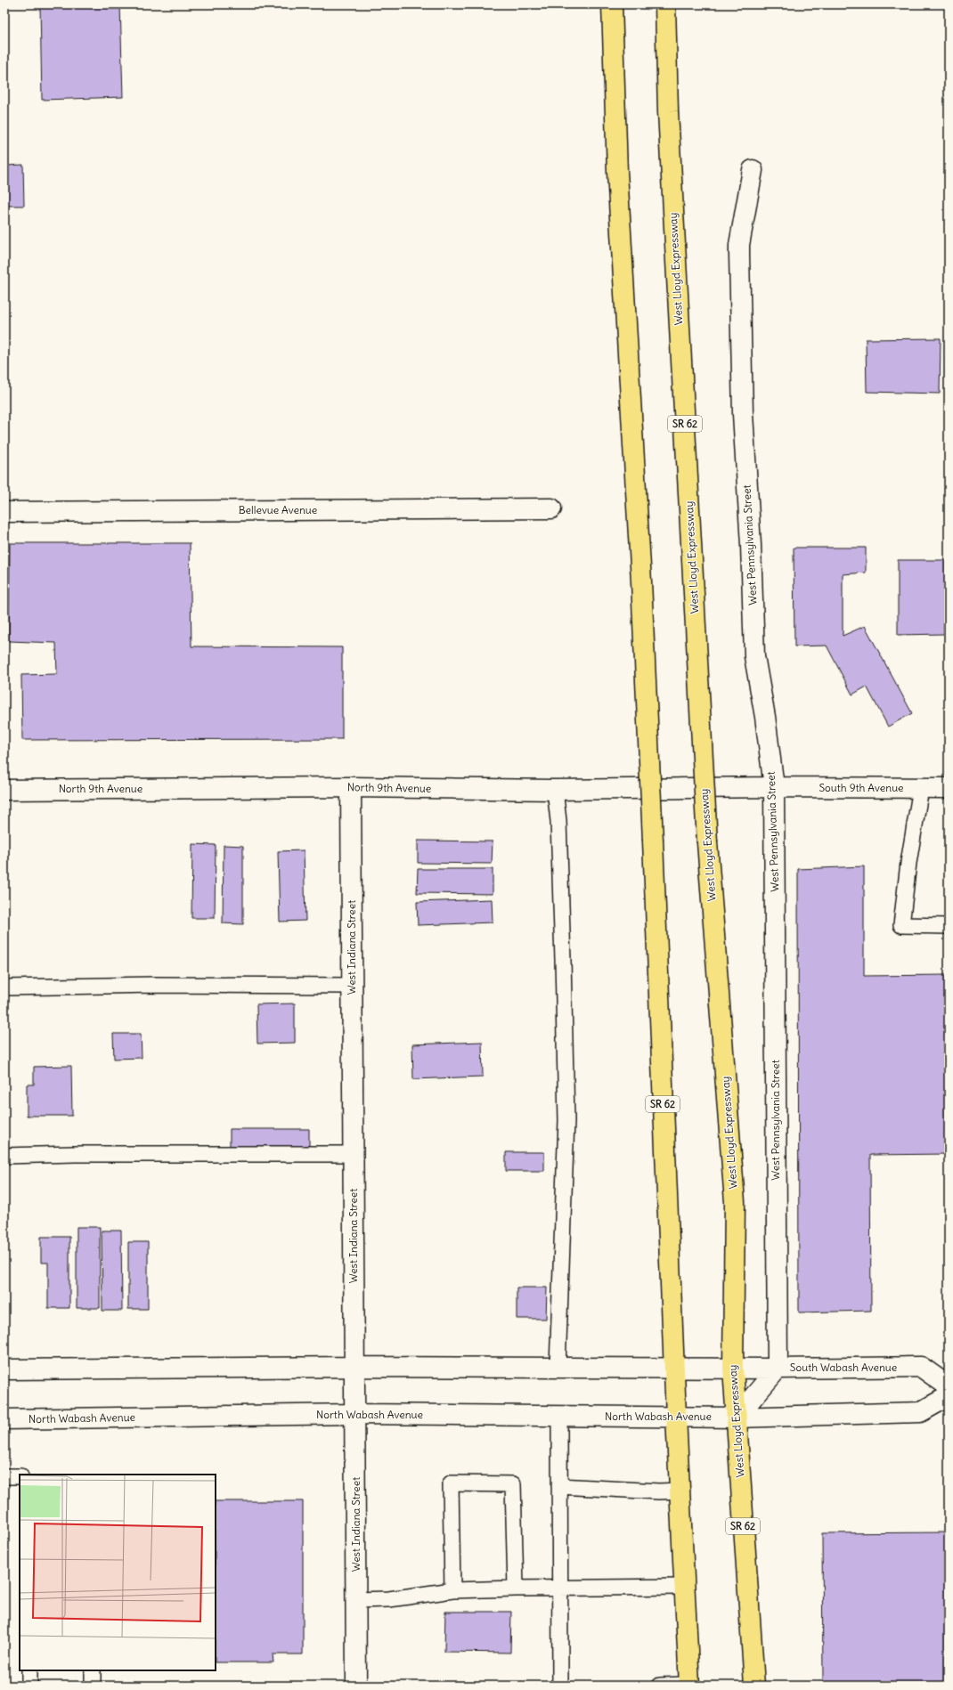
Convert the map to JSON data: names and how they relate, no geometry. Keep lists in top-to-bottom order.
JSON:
{
  "streets": {
    "highway": ["West Lloyd Expressway", "SR 62"],
    "street": [
      "Bellevue Avenue",
      "West Pennsylvania Street",
      "North 9th Avenue",
      "South 9th Avenue",
      "West Indiana Street",
      "South Wabash Avenue",
      "North Wabash Avenue"
    ]
  },
  "crossings": [
    ["West Lloyd Expressway", "South Wabash Avenue"],
    ["West Lloyd Expressway", "North Wabash Avenue"],
    ["SR 62", "North Wabash Avenue"],
    ["West Pennsylvania Street", "North 9th Avenue"],
    ["West Pennsylvania Street", "South 9th Avenue"],
    ["West Pennsylvania Street", "South Wabash Avenue"],
    ["North 9th Avenue", "South 9th Avenue"],
    ["North 9th Avenue", "West Indiana Street"],
    ["West Indiana Street", "North Wabash Avenue"]
  ]
}
